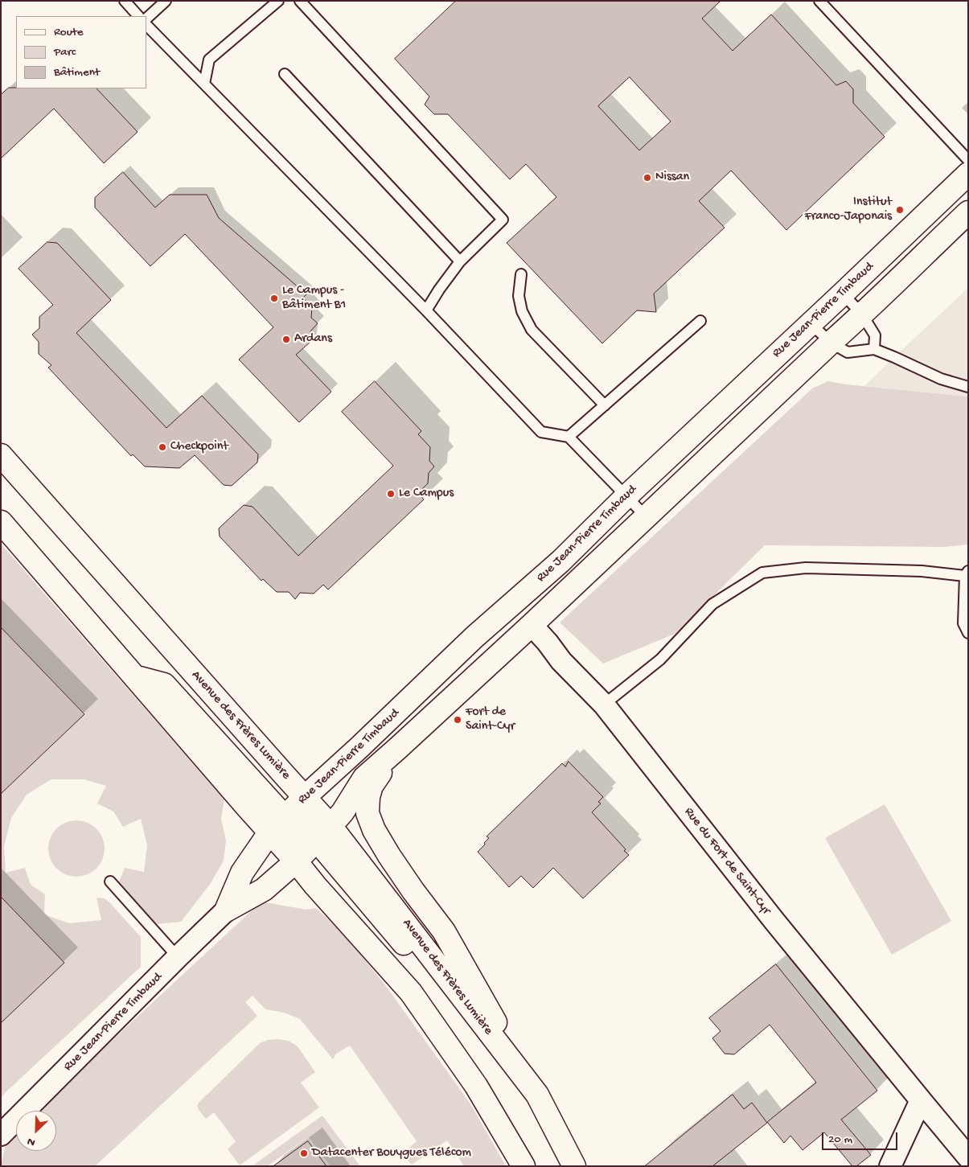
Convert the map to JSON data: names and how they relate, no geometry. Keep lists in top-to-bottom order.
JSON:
{
  "streets": {
    "main road": ["Rue Jean-Pierre Timbaud", "Avenue des Frères Lumière"],
    "street": ["Rue du Fort de Saint-Cyr"]
  },
  "crossings": [
    ["Rue Jean-Pierre Timbaud", "Avenue des Frères Lumière"],
    ["Rue Jean-Pierre Timbaud", "Rue du Fort de Saint-Cyr"]
  ],
  "places": [
    "Nissan",
    "Institut Franco-Japonais",
    "Le Campus - Bâtiment B1",
    "Ardans",
    "Checkpoint",
    "Le Campus",
    "Fort de Saint-Cyr",
    "Datacenter Bouygues Télécom"
  ],
  "legend": ["Route", "Parc", "Bâtiment"],
  "scale_bar": "20 m",
  "north": "bottom left"
}
